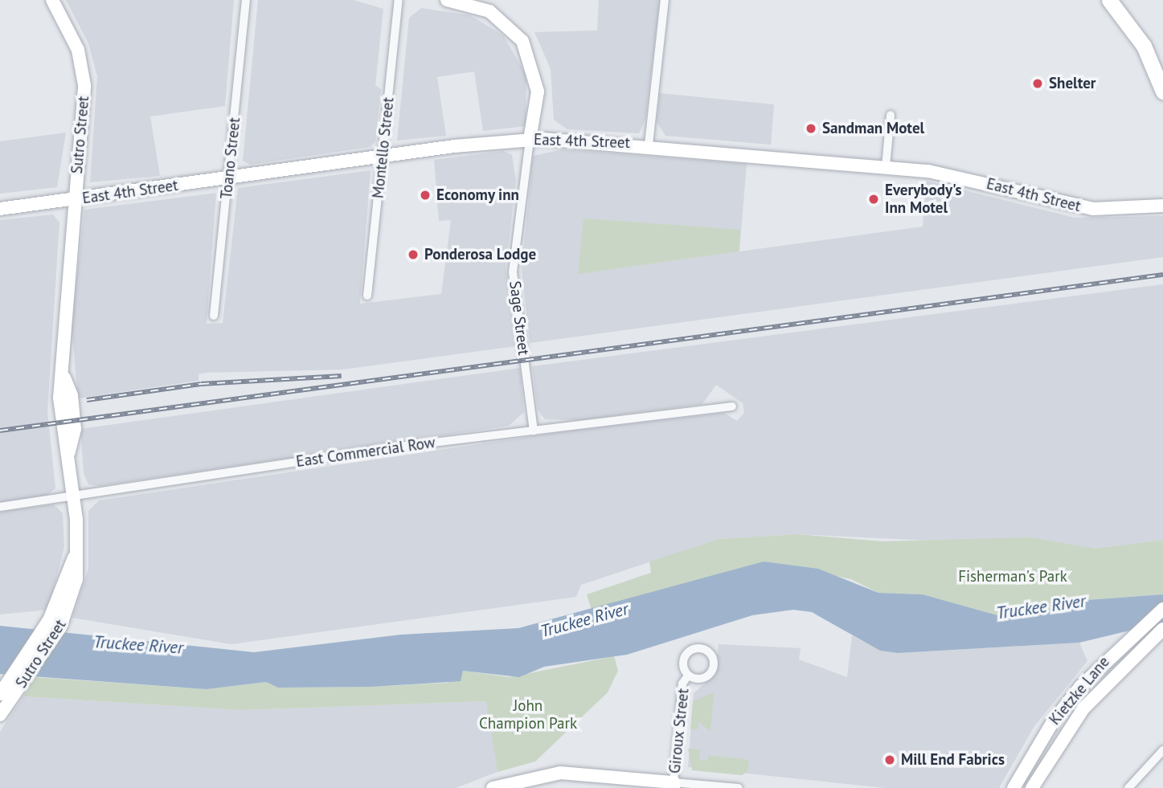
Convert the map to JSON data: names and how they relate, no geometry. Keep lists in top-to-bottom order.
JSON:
{
  "streets": {
    "main road": ["Sutro Street", "East 4th Street", "Kietzke Lane"],
    "street": [
      "Montello Street",
      "Toano Street",
      "Sage Street",
      "East Commercial Row",
      "Giroux Street"
    ]
  },
  "crossings": [
    ["Sutro Street", "East 4th Street"],
    ["Sutro Street", "East Commercial Row"],
    ["East 4th Street", "Montello Street"],
    ["East 4th Street", "Toano Street"],
    ["East 4th Street", "Sage Street"],
    ["Sage Street", "East Commercial Row"]
  ],
  "water": ["Truckee River"],
  "parks": ["Fisherman's Park", "John Champion Park"],
  "places": [
    "Shelter",
    "Sandman Motel",
    "Economy inn",
    "Everybody's Inn Motel",
    "Ponderosa Lodge",
    "Mill End Fabrics"
  ]
}
